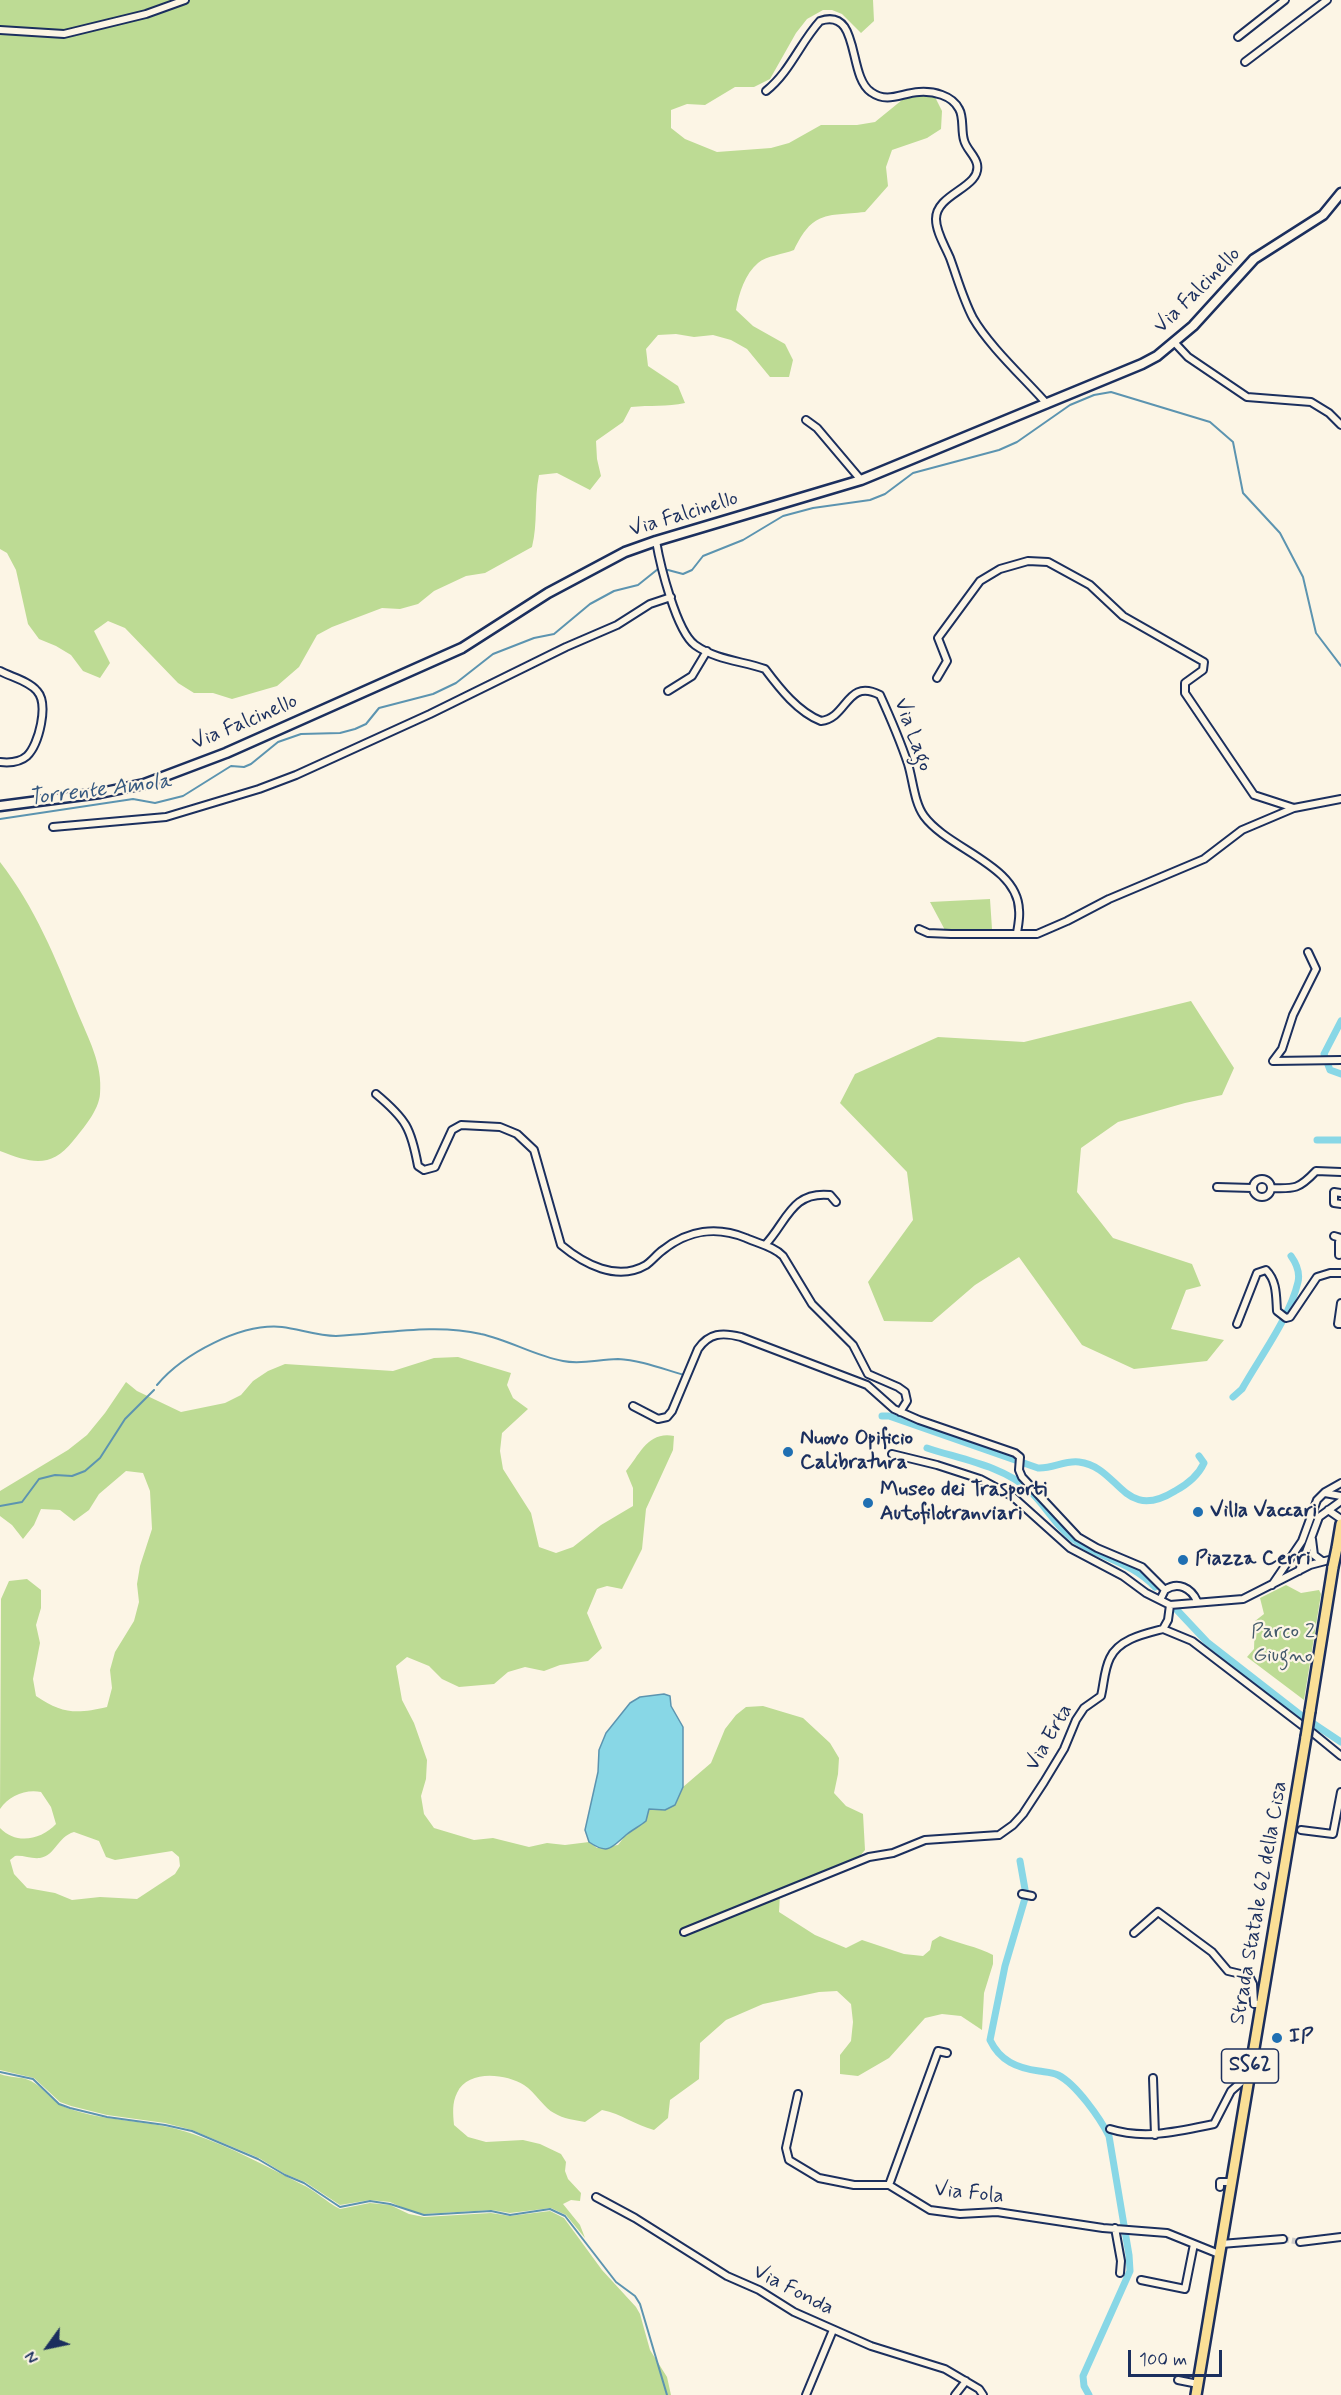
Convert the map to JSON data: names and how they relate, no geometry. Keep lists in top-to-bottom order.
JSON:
{
  "streets": {
    "main road": ["Strada Statale 62 della Cisa", "SS62"],
    "street": [
      "Via Falcinello",
      "Via Lago",
      "Via Erta",
      "Via Fola",
      "Via Fonda"
    ]
  },
  "crossings": [
    ["Via Falcinello", "Via Lago"],
    ["Strada Statale 62 della Cisa", "SS62"],
    ["Strada Statale 62 della Cisa", "Via Fola"]
  ],
  "water": ["Torrente Amola"],
  "parks": ["Parco 2 Giugno"],
  "places": [
    "Nuovo Opificio Calibratura",
    "Museo dei Trasporti Autofilotranviari",
    "Villa Vaccari",
    "Piazza Cerri",
    "IP"
  ],
  "scale_bar": "100 m",
  "north": "bottom left"
}
